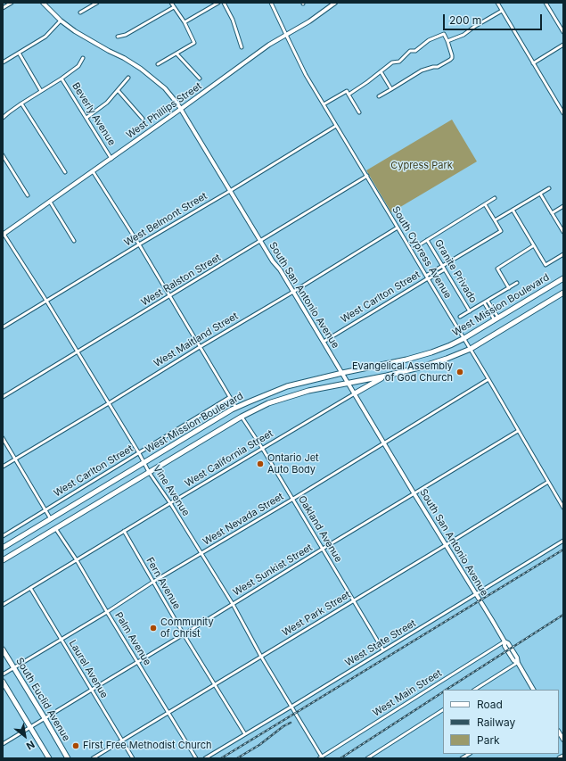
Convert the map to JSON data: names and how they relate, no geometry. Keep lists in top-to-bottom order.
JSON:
{
  "streets": {
    "main road": ["West Mission Boulevard", "South Euclid Avenue"],
    "street": [
      "West Phillips Street",
      "Beverly Avenue",
      "West Belmont Street",
      "South Cypress Avenue",
      "Granite Privado",
      "West Ralston Street",
      "South San Antonio Avenue",
      "West Carlton Street",
      "West Maitland Street",
      "West California Street",
      "Vine Avenue",
      "West Nevada Street",
      "Oakland Avenue",
      "West Sunkist Street",
      "Fern Avenue",
      "West Park Street",
      "Palm Avenue",
      "West State Street",
      "Laurel Avenue",
      "West Main Street"
    ]
  },
  "crossings": [
    ["West Phillips Street", "Beverly Avenue"],
    ["West Phillips Street", "South Cypress Avenue"],
    ["West Phillips Street", "South San Antonio Avenue"],
    ["West Phillips Street", "Vine Avenue"],
    ["West Belmont Street", "South Cypress Avenue"],
    ["West Belmont Street", "South San Antonio Avenue"],
    ["West Belmont Street", "Vine Avenue"],
    ["South Cypress Avenue", "West Ralston Street"],
    ["South Cypress Avenue", "West Carlton Street"],
    ["South Cypress Avenue", "West Mission Boulevard"],
    ["South Cypress Avenue", "West Maitland Street"],
    ["South Cypress Avenue", "West Nevada Street"],
    ["South Cypress Avenue", "West Sunkist Street"],
    ["South Cypress Avenue", "West Park Street"],
    ["Granite Privado", "West Mission Boulevard"],
    ["West Ralston Street", "South San Antonio Avenue"],
    ["West Ralston Street", "Vine Avenue"],
    ["South San Antonio Avenue", "West Carlton Street"],
    ["South San Antonio Avenue", "West Mission Boulevard"],
    ["South San Antonio Avenue", "West Maitland Street"],
    ["South San Antonio Avenue", "West California Street"],
    ["South San Antonio Avenue", "West Nevada Street"],
    ["South San Antonio Avenue", "West Sunkist Street"],
    ["South San Antonio Avenue", "West Park Street"],
    ["South San Antonio Avenue", "West State Street"],
    ["South San Antonio Avenue", "West Main Street"],
    ["West Carlton Street", "Vine Avenue"],
    ["West Mission Boulevard", "Vine Avenue"],
    ["West Mission Boulevard", "Oakland Avenue"],
    ["West Mission Boulevard", "Palm Avenue"],
    ["West Maitland Street", "Vine Avenue"],
    ["West California Street", "Vine Avenue"],
    ["West California Street", "Oakland Avenue"],
    ["West California Street", "Fern Avenue"],
    ["West California Street", "Palm Avenue"],
    ["West California Street", "Laurel Avenue"],
    ["Vine Avenue", "West Nevada Street"],
    ["Vine Avenue", "West Sunkist Street"],
    ["Vine Avenue", "West Park Street"],
    ["Vine Avenue", "West State Street"],
    ["Vine Avenue", "West Main Street"],
    ["West Nevada Street", "Oakland Avenue"],
    ["West Nevada Street", "Fern Avenue"],
    ["West Nevada Street", "Palm Avenue"],
    ["West Nevada Street", "Laurel Avenue"],
    ["West Nevada Street", "South Euclid Avenue"],
    ["Oakland Avenue", "West Sunkist Street"],
    ["Oakland Avenue", "West Park Street"],
    ["Oakland Avenue", "West State Street"],
    ["West Sunkist Street", "Fern Avenue"],
    ["West Sunkist Street", "Palm Avenue"],
    ["West Sunkist Street", "Laurel Avenue"],
    ["West Sunkist Street", "South Euclid Avenue"],
    ["Fern Avenue", "West Park Street"],
    ["Fern Avenue", "West State Street"],
    ["West Park Street", "Palm Avenue"],
    ["West Park Street", "Laurel Avenue"]
  ],
  "parks": ["Cypress Park"],
  "places": [
    "Evangelical Assembly of God Church",
    "Ontario Jet Auto Body",
    "Community of Christ",
    "First Free Methodist Church"
  ],
  "legend": ["Road", "Railway", "Park"],
  "scale_bar": "200 m",
  "north": "bottom right"
}
